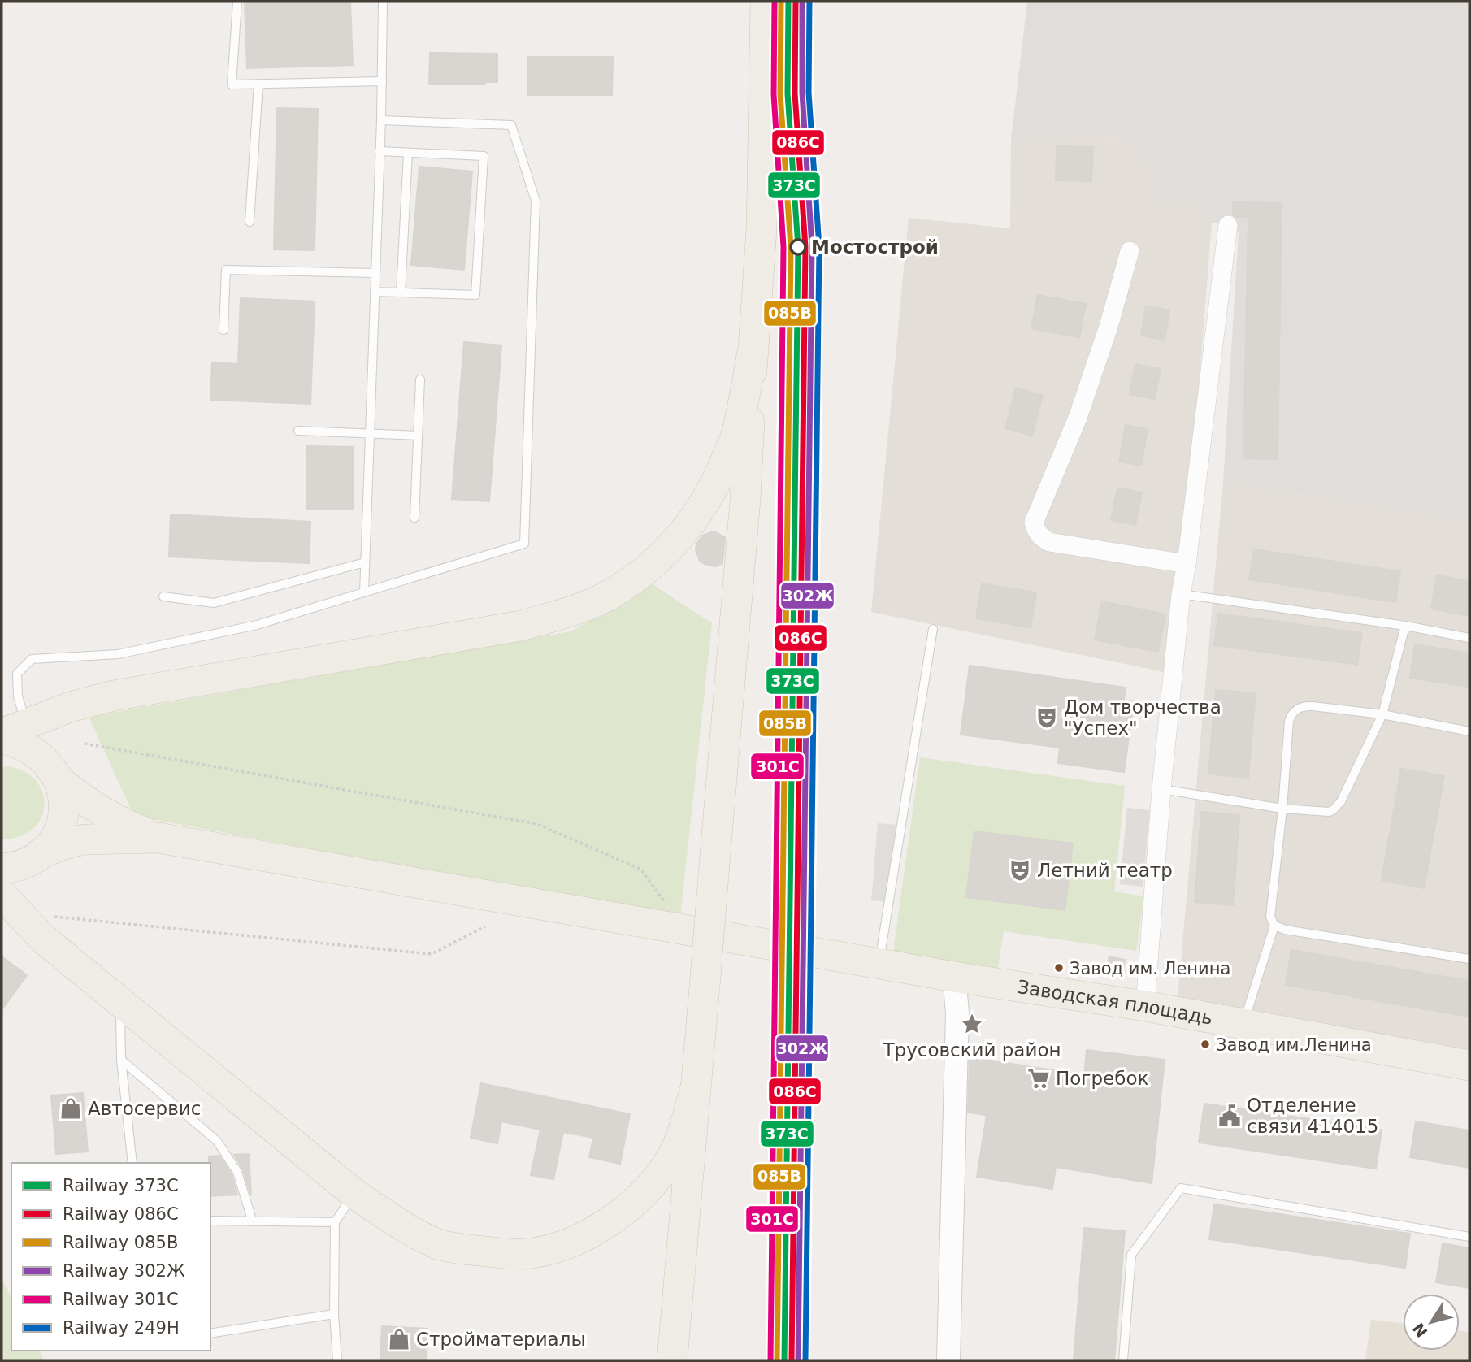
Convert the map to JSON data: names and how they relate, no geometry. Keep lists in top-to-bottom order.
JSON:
{
  "streets": {
    "main road": ["Заводская площадь"]
  },
  "places": {
    "other": ["Мостострой", "Завод им. Ленина", "Завод им.Ленина"],
    "theatre": ["Дом творчества \"Успех\"", "Летний театр"],
    "place": ["Трусовский район"],
    "supermarket": ["Погребок"],
    "shop": ["Автосервис", "Стройматериалы"],
    "public building": ["Отделение связи 414015"]
  },
  "lines": [
    "rail line 373C",
    "rail line 086С",
    "rail line 085В",
    "rail line 302Ж",
    "rail line 301С",
    "rail line 249Н"
  ],
  "legend": [
    "Railway 373C",
    "Railway 086С",
    "Railway 085В",
    "Railway 302Ж",
    "Railway 301С",
    "Railway 249Н"
  ],
  "north": "bottom left"
}
